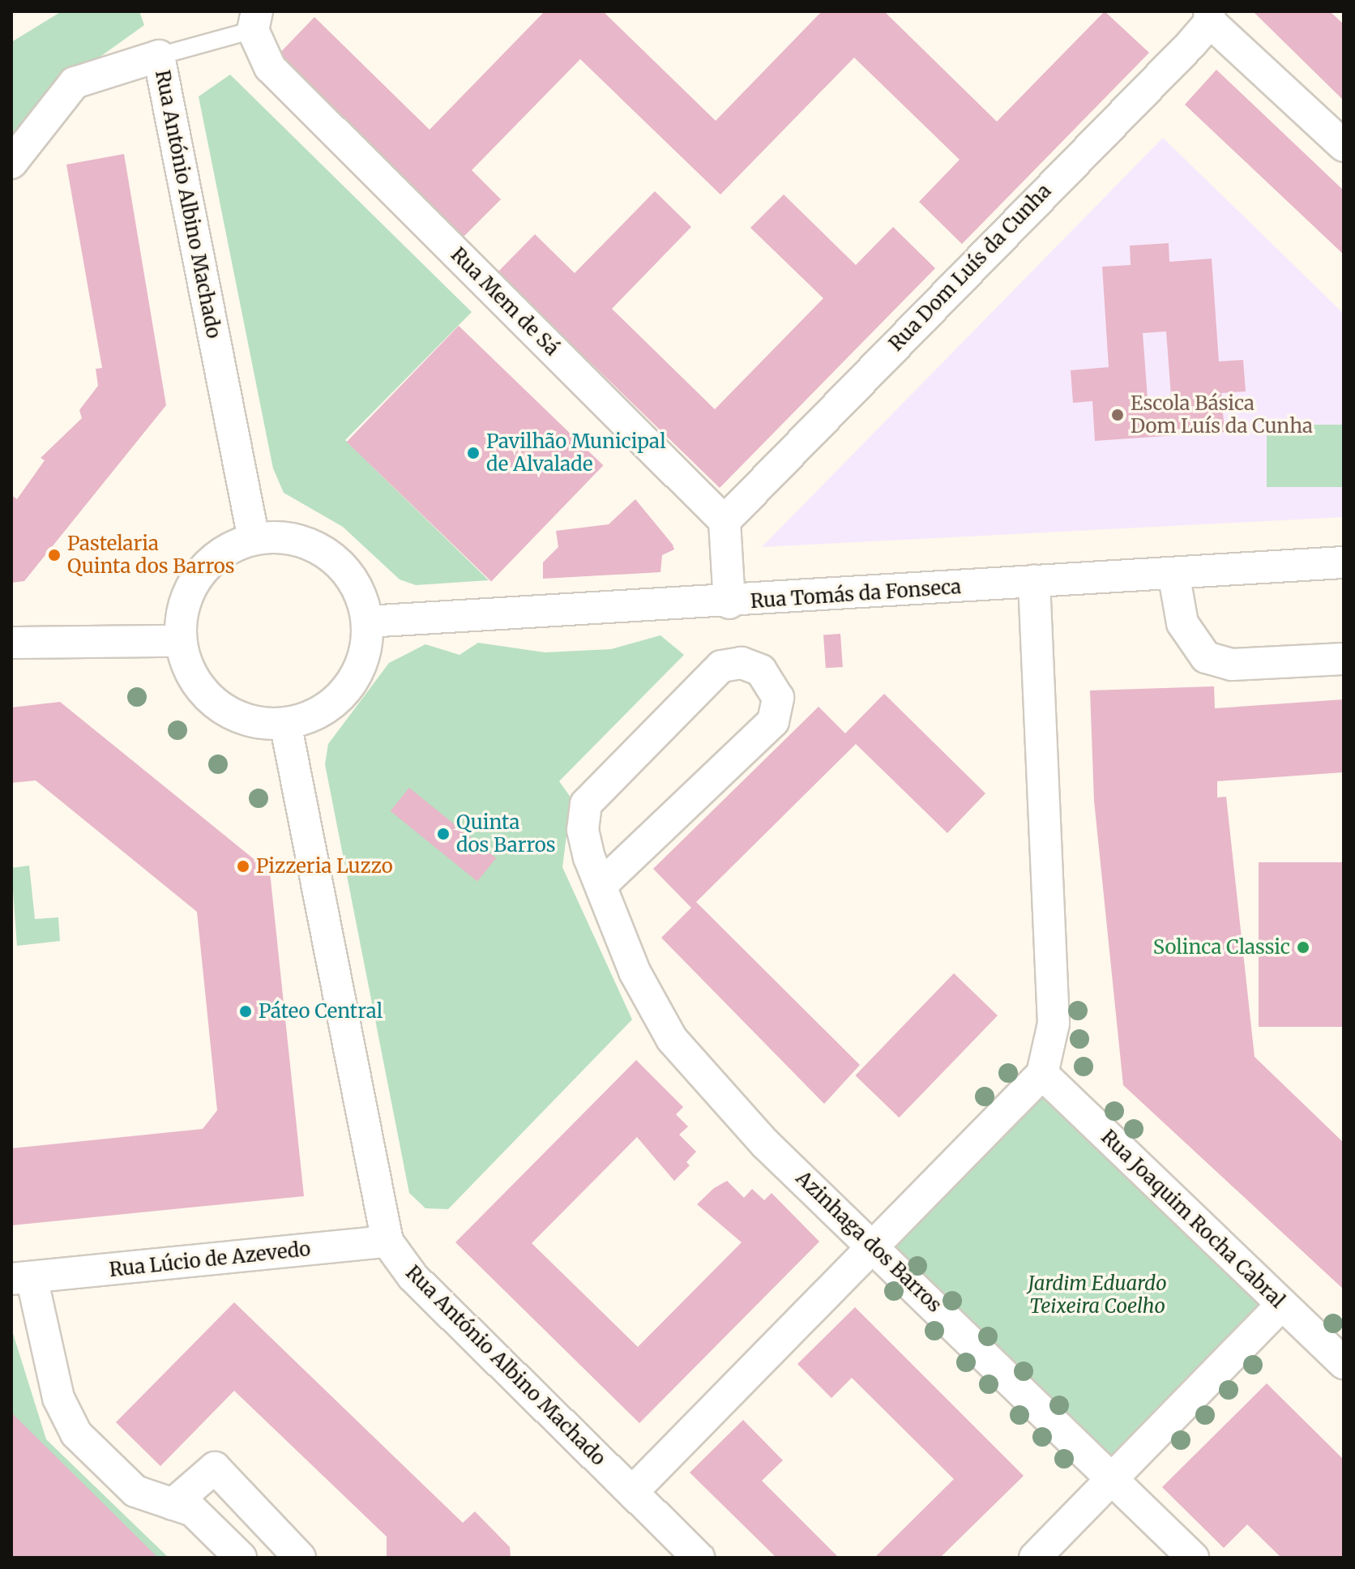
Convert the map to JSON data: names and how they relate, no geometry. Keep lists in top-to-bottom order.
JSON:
{
  "streets": {
    "street": [
      "Rua António Albino Machado",
      "Rua Dom Luís da Cunha",
      "Rua Mem de Sá",
      "Rua Tomás da Fonseca",
      "Rua Joaquim Rocha Cabral",
      "Azinhaga dos Barros",
      "Rua Lúcio de Azevedo"
    ]
  },
  "crossings": [
    ["Rua António Albino Machado", "Rua Tomás da Fonseca"],
    ["Rua António Albino Machado", "Rua Lúcio de Azevedo"],
    ["Rua Dom Luís da Cunha", "Rua Mem de Sá"]
  ],
  "parks": ["Jardim Eduardo Teixeira Coelho"],
  "places": [
    "Escola Básica Dom Luís da Cunha",
    "Pavilhão Municipal de Alvalade",
    "Pastelaria Quinta dos Barros",
    "Quinta dos Barros",
    "Pizzeria Luzzo",
    "Solinca Classic",
    "Páteo Central"
  ]
}
